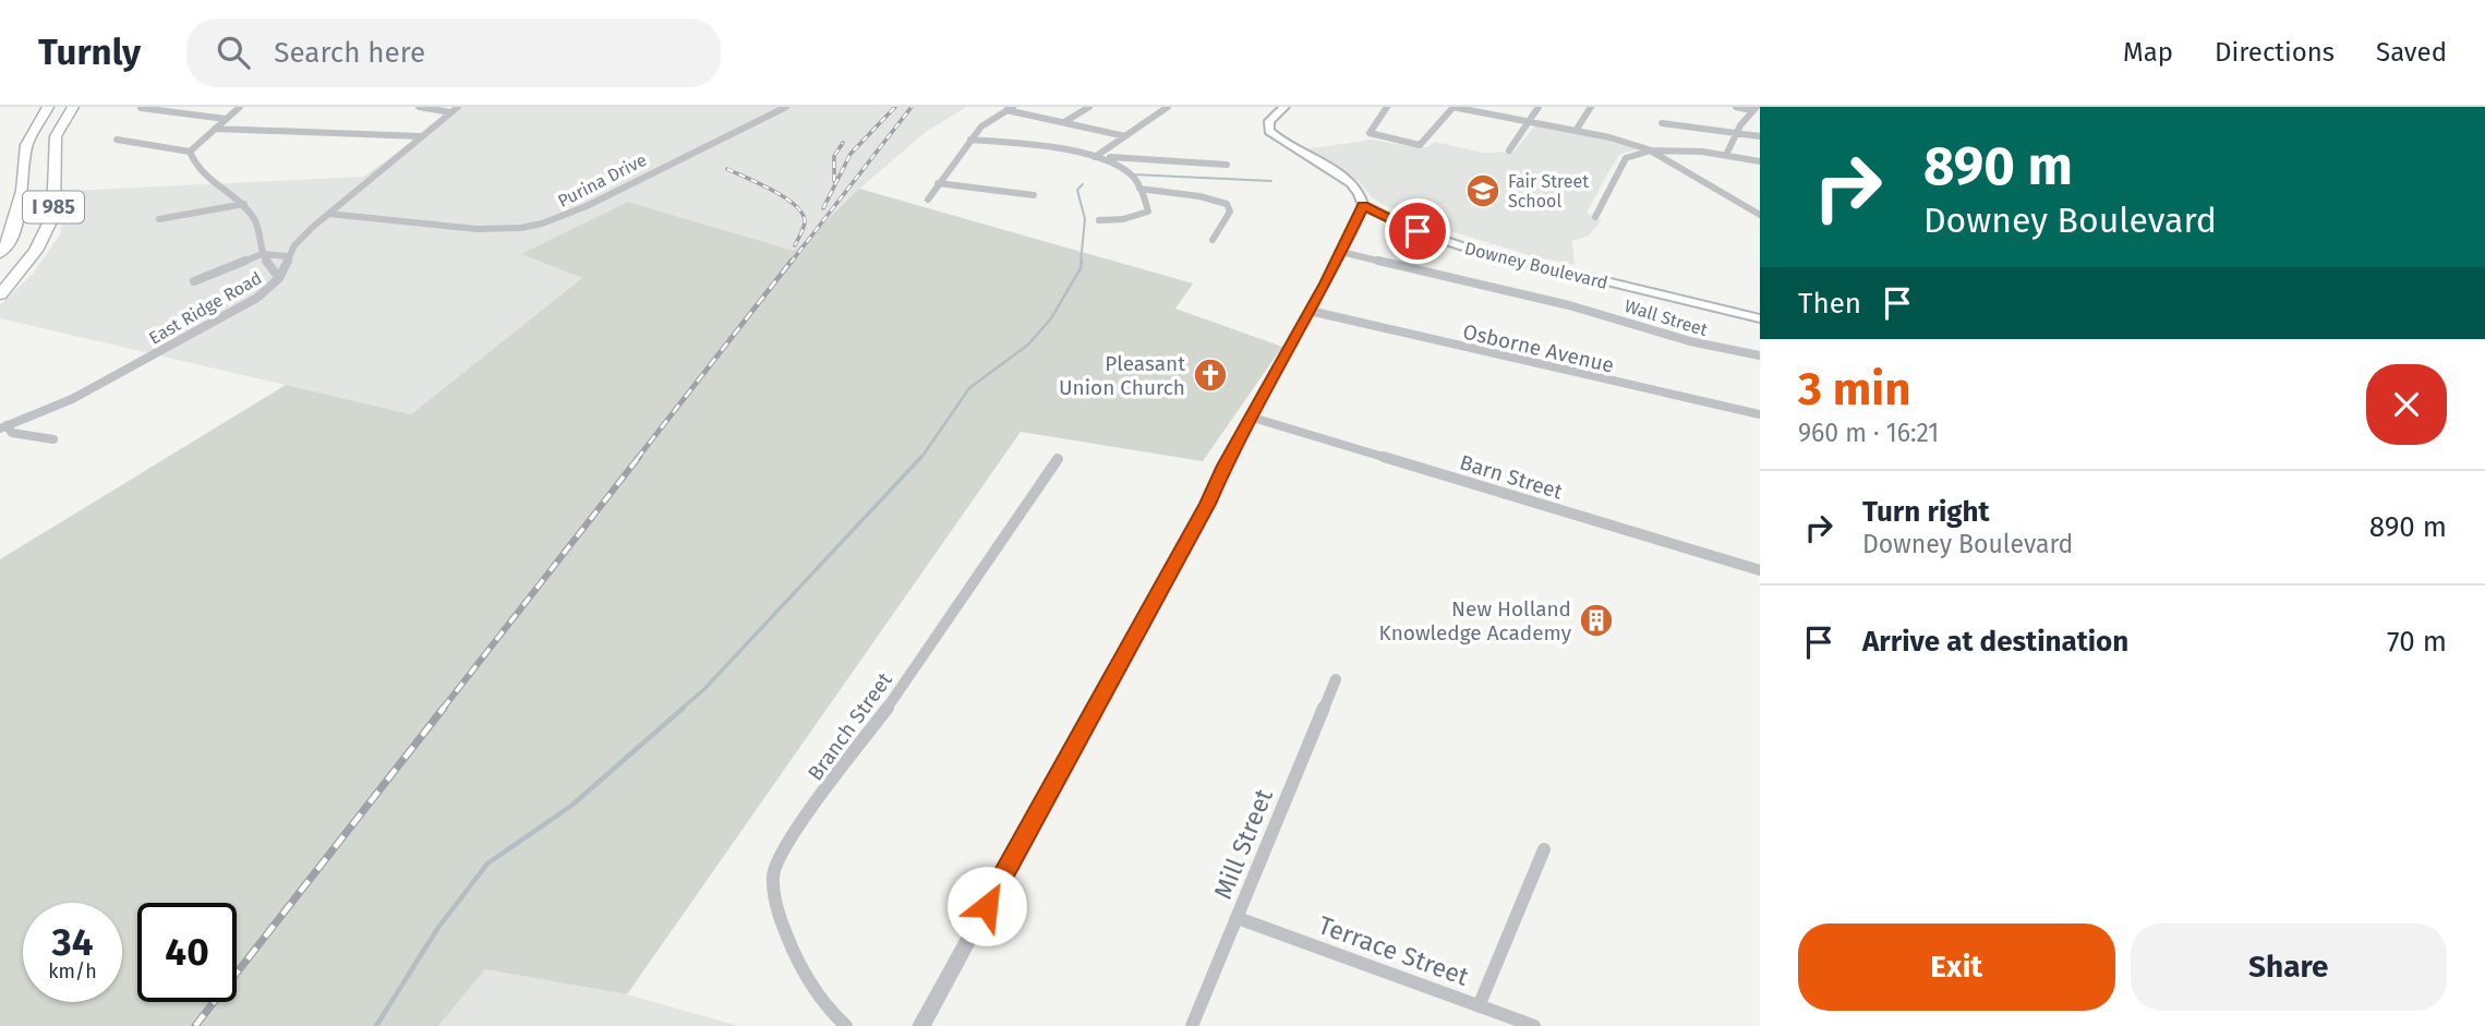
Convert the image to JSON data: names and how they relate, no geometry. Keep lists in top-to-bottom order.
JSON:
{
  "streets": {
    "highway": ["I 985"],
    "main road": ["Downey Boulevard"],
    "street": [
      "Purina Drive",
      "East Ridge Road",
      "Wall Street",
      "Osborne Avenue",
      "Barn Street",
      "Branch Street",
      "Mill Street",
      "Terrace Street"
    ]
  },
  "crossings": [
    ["Purina Drive", "East Ridge Road"],
    ["Mill Street", "Terrace Street"]
  ],
  "places": {
    "school or university": ["Fair Street School"],
    "church": ["Pleasant Union Church"],
    "building": ["New Holland Knowledge Academy"]
  },
  "page": {
    "header": "Turnly",
    "search": "Search here",
    "nav": ["Map", "Directions", "Saved"],
    "turn": ["890 m", "Downey Boulevard"],
    "then": "Then",
    "heading": ["3 min", "960 m · 16:21"],
    "list": [
      {
        "name": "Turn right",
        "note": "Downey Boulevard",
        "value": "890 m"
      },
      {
        "name": "Arrive at destination",
        "value": "70 m"
      }
    ],
    "speed": "34 km/h",
    "limit": "40",
    "buttons": ["Exit", "Share"]
  }
}
